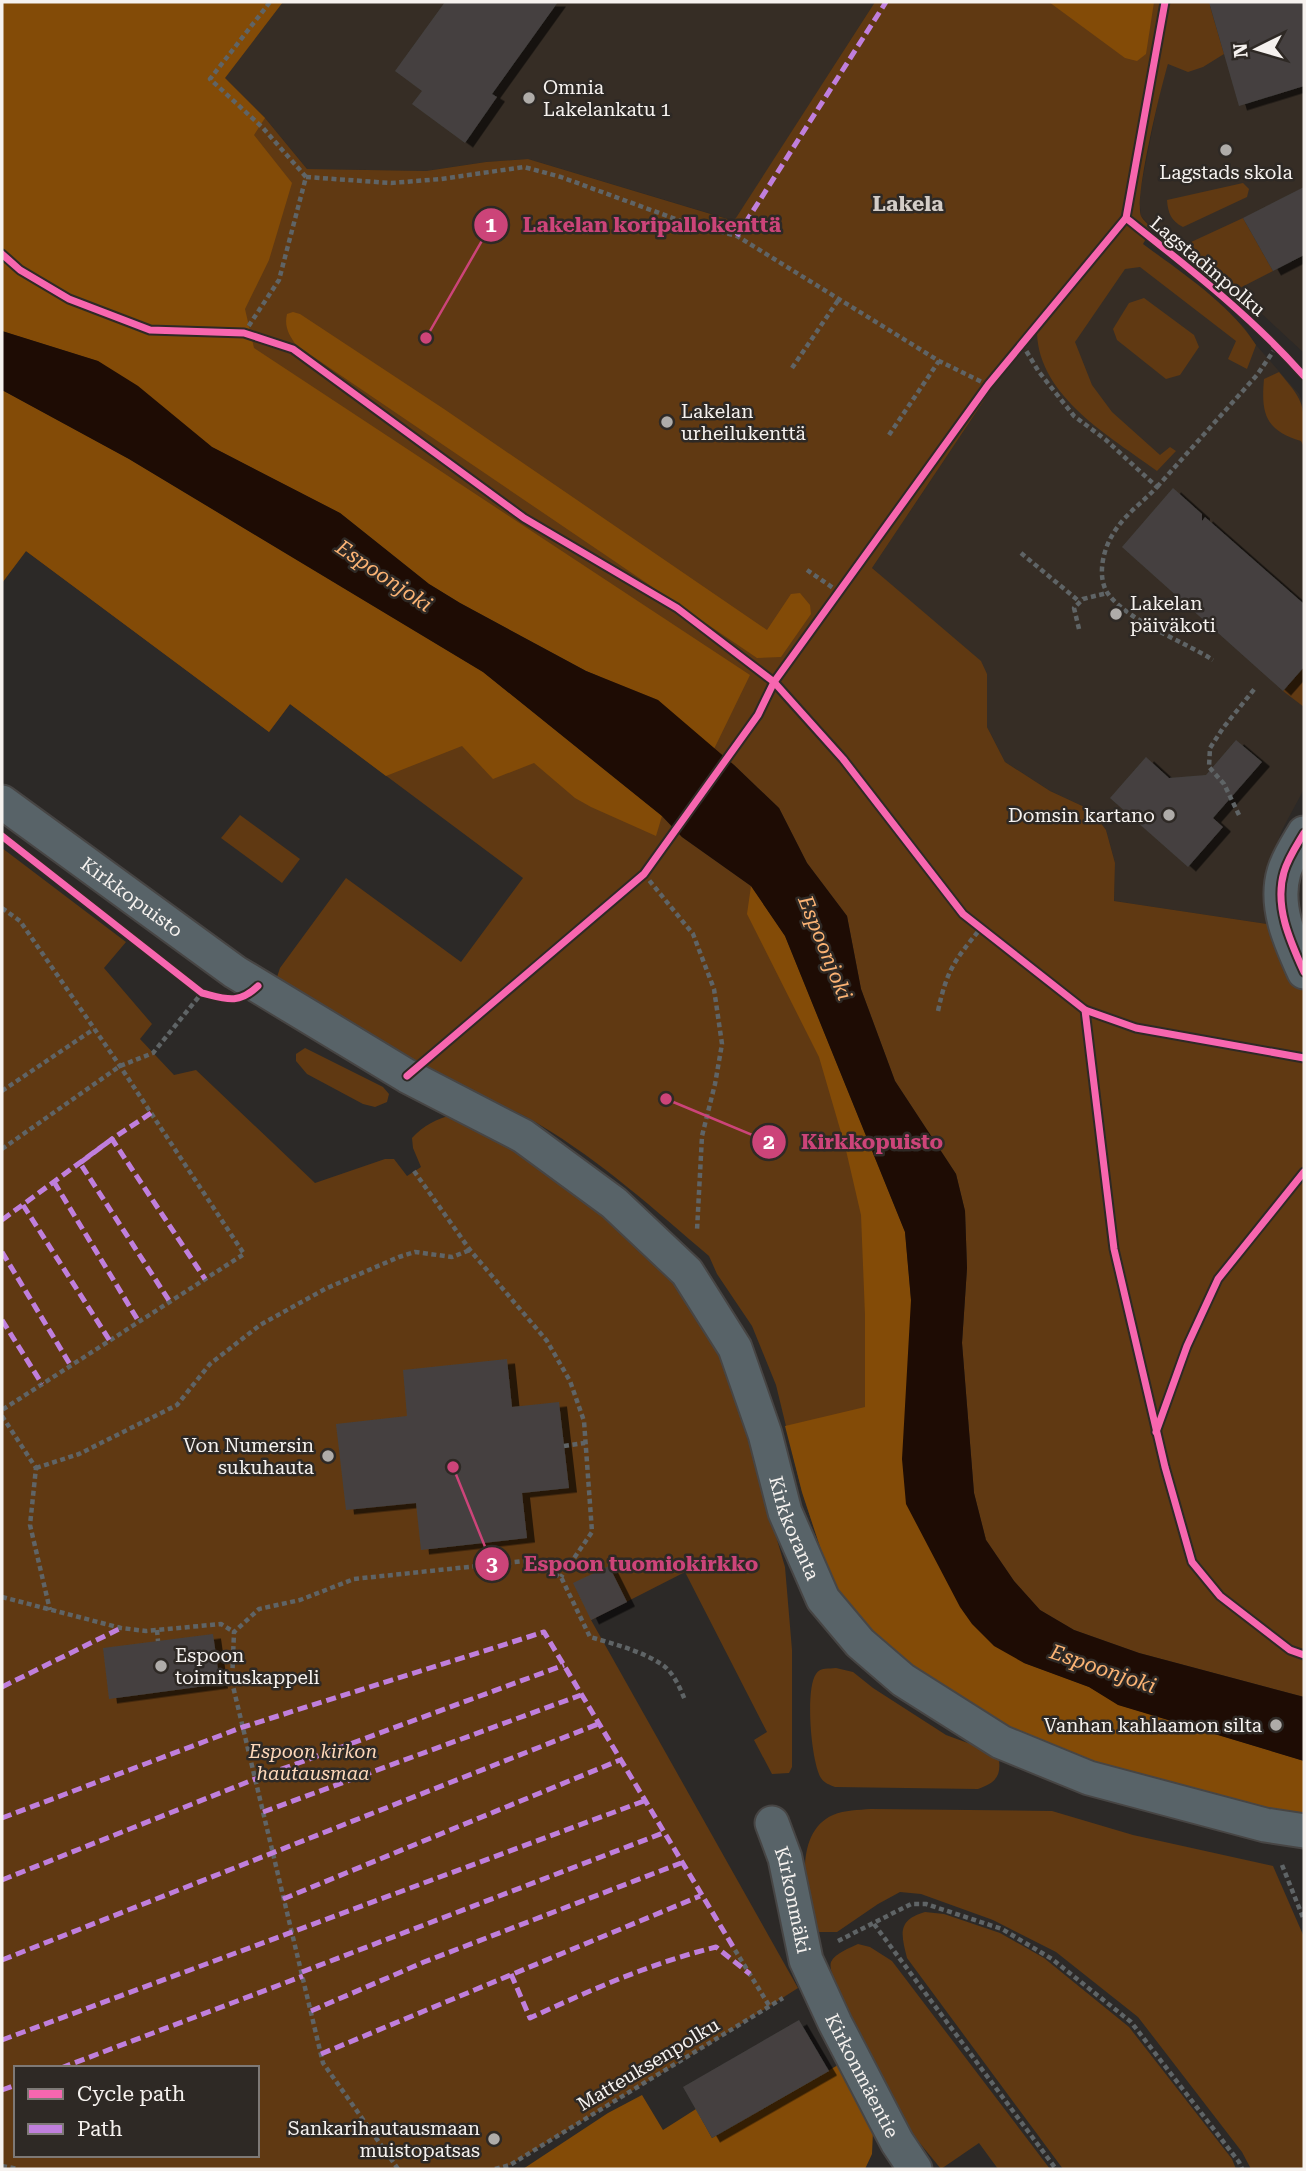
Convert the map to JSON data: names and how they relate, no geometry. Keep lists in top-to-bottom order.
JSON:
{
  "streets": {
    "street": [
      "Kirkkopuisto",
      "Kirkkoranta",
      "Kirkonmäki",
      "Kirkonmäentie"
    ],
    "path": ["Matteuksenpolku"],
    "cycle path": ["Lagstadinpolku"]
  },
  "crossings": [
    ["Kirkkopuisto", "Kirkkoranta"],
    ["Kirkonmäki", "Matteuksenpolku"],
    ["Kirkonmäki", "Kirkonmäentie"],
    ["Matteuksenpolku", "Kirkonmäentie"]
  ],
  "districts": ["Lakela"],
  "water": ["Espoonjoki"],
  "parks": ["Espoon kirkon hautausmaa"],
  "places": [
    "Omnia Lakelankatu 1",
    "Lagstads skola",
    "Lakelan koripallokenttä",
    "Lakelan urheilukenttä",
    "Lakelan päiväkoti",
    "Domsin kartano",
    "Kirkkopuisto",
    "Von Numersin sukuhauta",
    "Espoon tuomiokirkko",
    "Espoon toimituskappeli",
    "Vanhan kahlaamon silta",
    "Sankarihautausmaan muistopatsas"
  ],
  "legend": ["Cycle path", "Path"],
  "north": "left"
}
